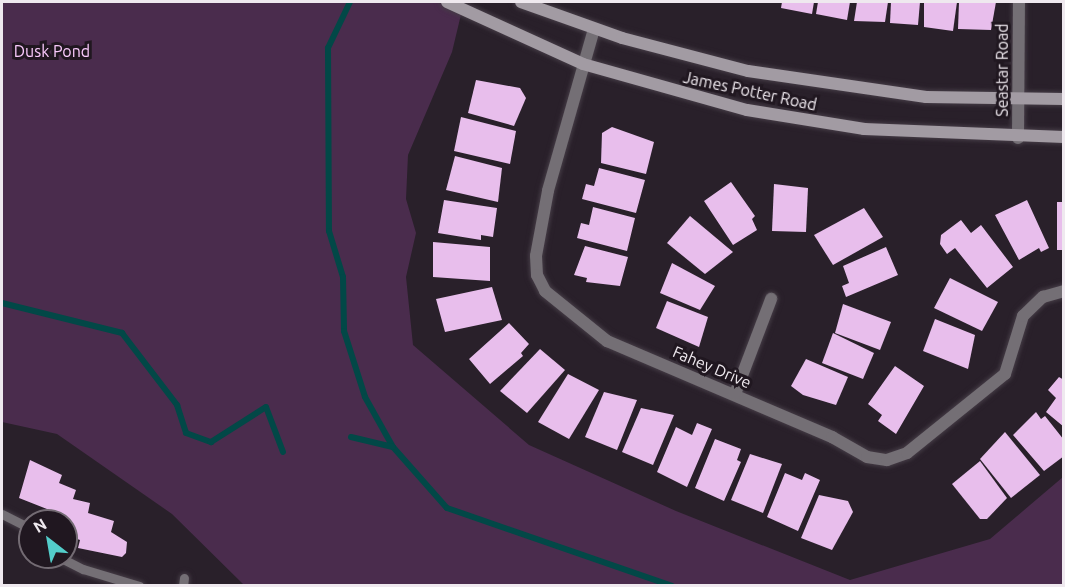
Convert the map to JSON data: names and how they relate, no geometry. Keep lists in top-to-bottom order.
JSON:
{
  "streets": {
    "main road": ["James Potter Road"],
    "street": ["Seastar Road", "Fahey Drive"]
  },
  "crossings": [
    ["Seastar Road", "James Potter Road"],
    ["James Potter Road", "Fahey Drive"]
  ],
  "parks": ["Dusk Pond"],
  "north": "top left"
}
